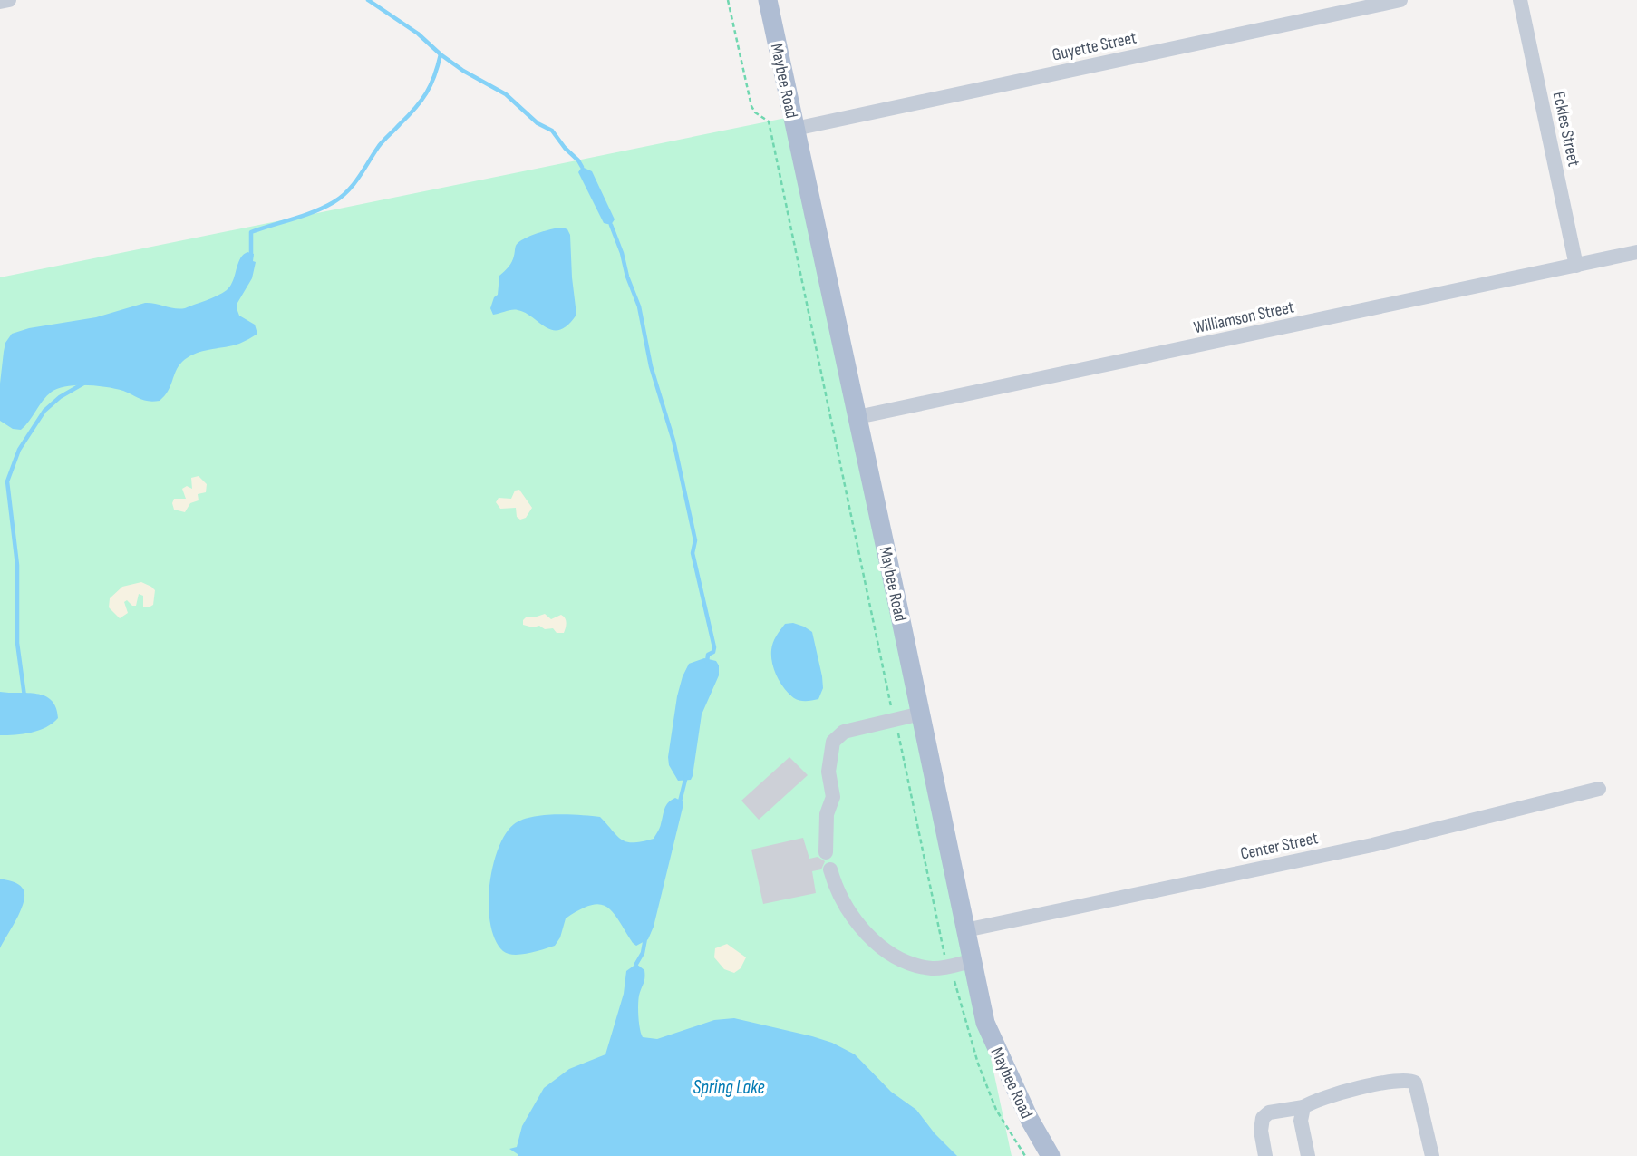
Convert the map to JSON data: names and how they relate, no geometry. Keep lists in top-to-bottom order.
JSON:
{
  "streets": {
    "main road": ["Maybee Road"],
    "street": [
      "Guyette Street",
      "Eckles Street",
      "Williamson Street",
      "Center Street"
    ]
  },
  "crossings": [
    ["Guyette Street", "Maybee Road"],
    ["Maybee Road", "Williamson Street"],
    ["Maybee Road", "Center Street"],
    ["Eckles Street", "Williamson Street"]
  ],
  "water": ["Spring Lake"]
}
